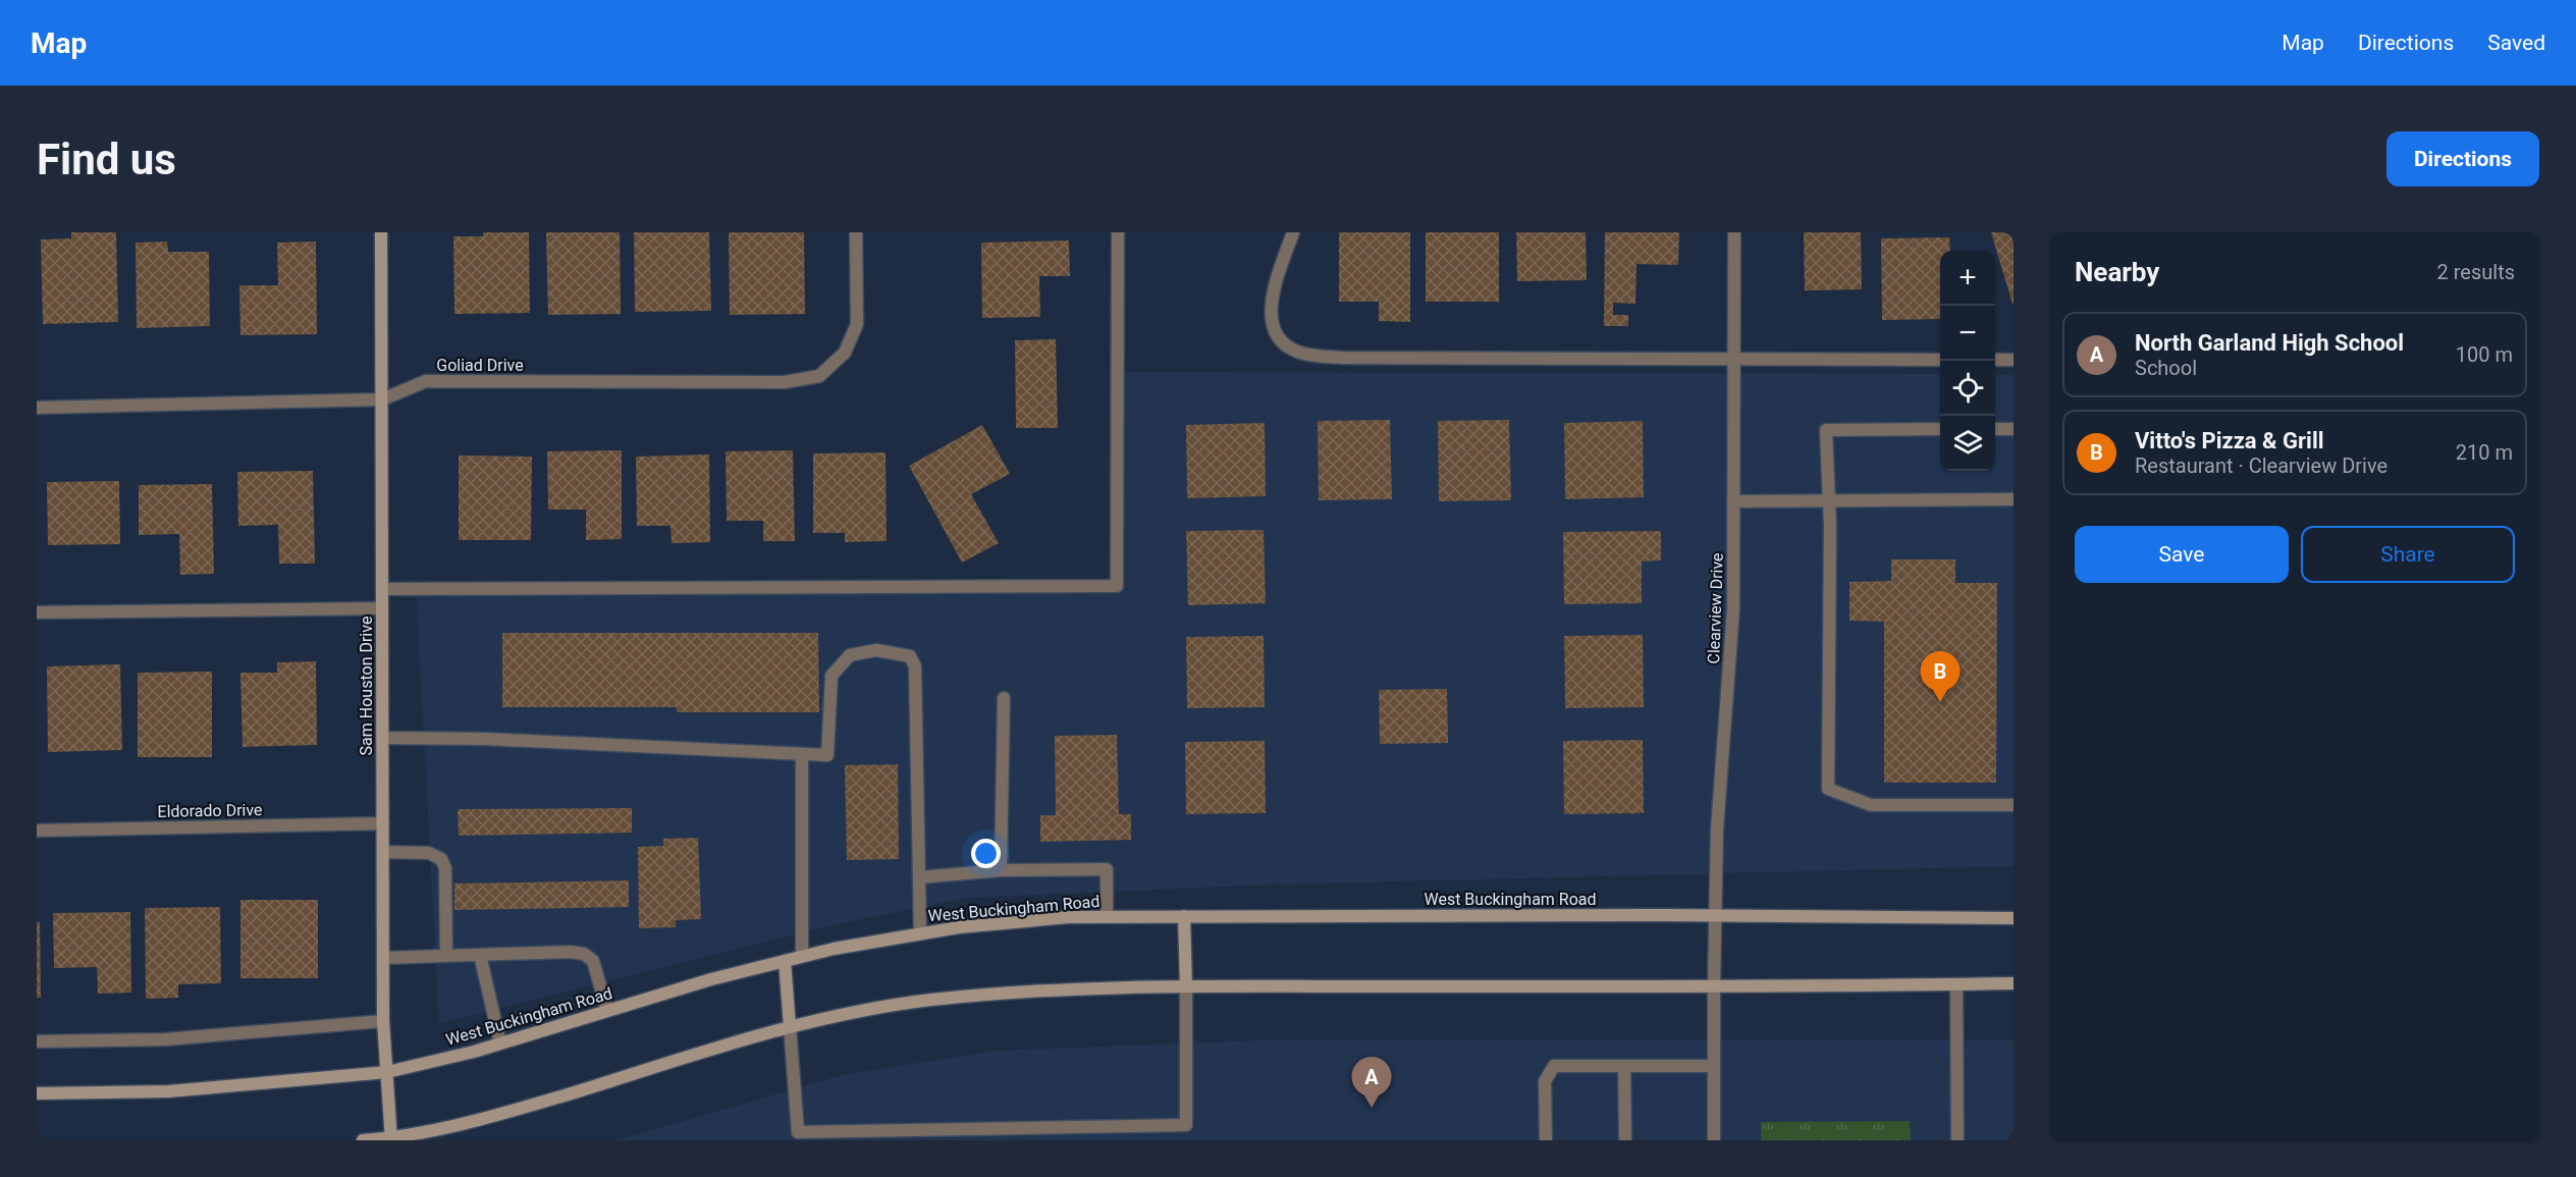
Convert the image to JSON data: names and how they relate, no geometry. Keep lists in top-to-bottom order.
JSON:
{
  "streets": {
    "main road": ["Sam Houston Drive", "West Buckingham Road"],
    "street": ["Goliad Drive", "Clearview Drive", "Eldorado Drive"]
  },
  "crossings": [
    ["Goliad Drive", "Sam Houston Drive"],
    ["Clearview Drive", "West Buckingham Road"],
    ["Sam Houston Drive", "Eldorado Drive"],
    ["Sam Houston Drive", "West Buckingham Road"]
  ],
  "page": {
    "header": "Map",
    "nav": ["Map", "Directions", "Saved"],
    "buttons": [
      "Directions",
      ["Save", "Share"]
    ],
    "title": "Find us",
    "heading": ["Nearby", "2 results"],
    "map_buttons": ["+", "−"],
    "list": [
      {
        "mark": "A",
        "name": "North Garland High School",
        "note": "School",
        "value": "100 m"
      },
      {
        "mark": "B",
        "name": "Vitto's Pizza & Grill",
        "note": "Restaurant · Clearview Drive",
        "value": "210 m"
      }
    ],
    "pins": ["B", "A"]
  }
}
